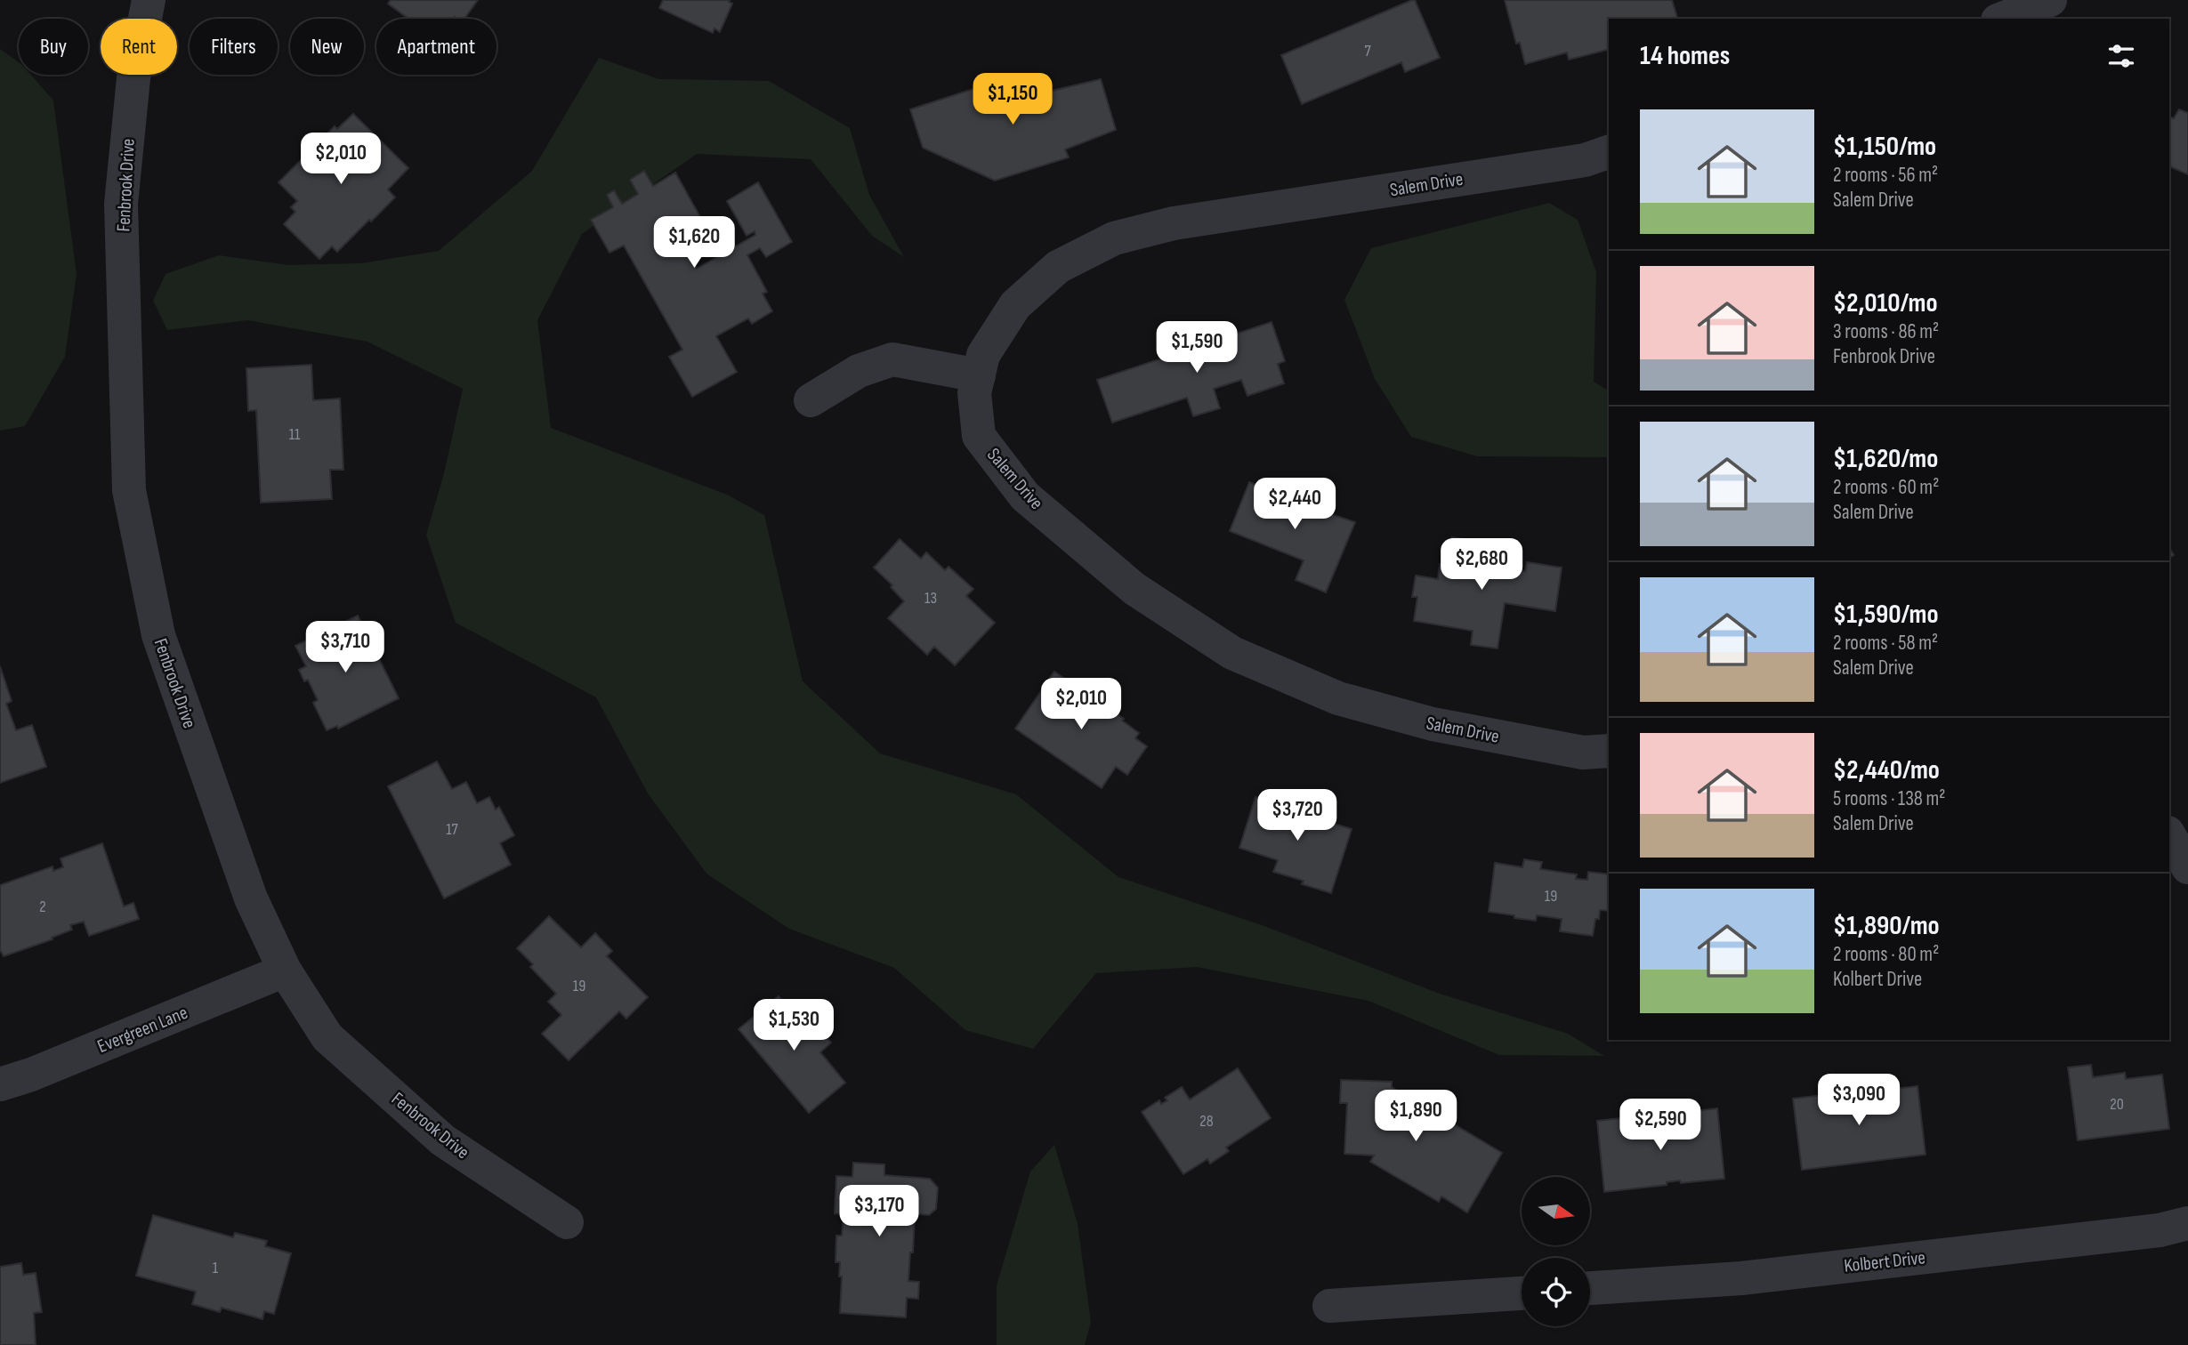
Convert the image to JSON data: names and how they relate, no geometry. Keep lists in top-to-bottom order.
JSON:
{
  "streets": {
    "street": [
      "Salem Drive",
      "Fenbrook Drive",
      "Evergreen Lane",
      "Kolbert Drive"
    ]
  },
  "crossings": [
    ["Fenbrook Drive", "Evergreen Lane"]
  ],
  "house_numbers": [
    "7",
    "11",
    "13",
    "17",
    "19",
    "2",
    "19",
    "20",
    "28",
    "1"
  ],
  "north": "right",
  "page": {
    "chip": [
      "Buy",
      "Rent",
      "Filters",
      "New",
      "Apartment"
    ],
    "heading": "14 homes",
    "price": [
      "$1,150",
      "$2,010",
      "$1,620",
      "$1,590",
      "$2,440",
      "$2,680",
      "$3,710",
      "$2,010",
      "$3,720",
      "$1,530",
      "$3,090",
      "$1,890",
      "$2,590",
      "$3,170"
    ],
    "list": [
      {
        "name": "$1,150/mo",
        "note": "2 rooms · 56 m² · Salem Drive"
      },
      {
        "name": "$2,010/mo",
        "note": "3 rooms · 86 m² · Fenbrook Drive"
      },
      {
        "name": "$1,620/mo",
        "note": "2 rooms · 60 m² · Salem Drive"
      },
      {
        "name": "$1,590/mo",
        "note": "2 rooms · 58 m² · Salem Drive"
      },
      {
        "name": "$2,440/mo",
        "note": "5 rooms · 138 m² · Salem Drive"
      },
      {
        "name": "$1,890/mo",
        "note": "2 rooms · 80 m² · Kolbert Drive"
      }
    ]
  }
}
